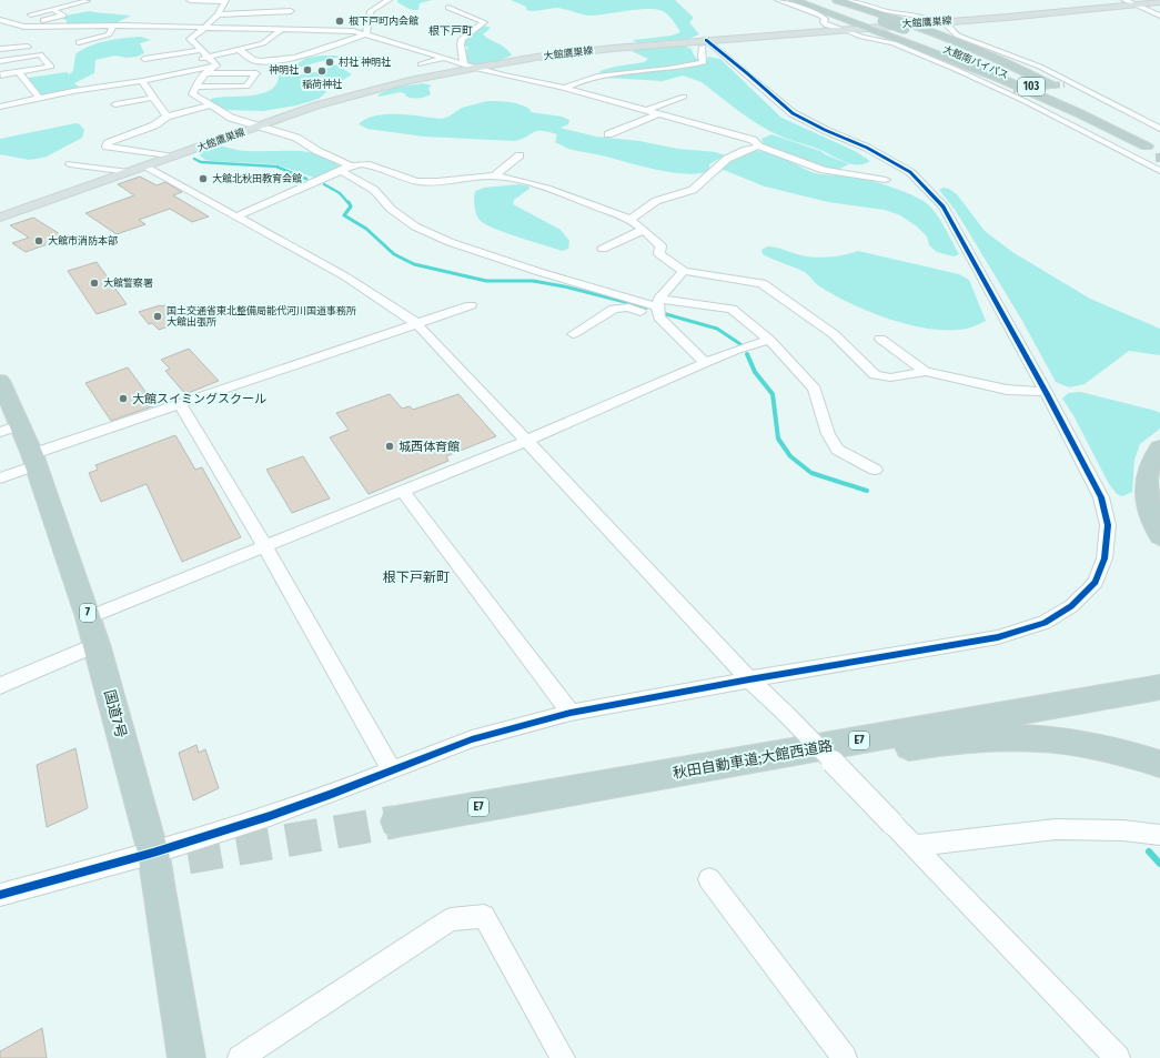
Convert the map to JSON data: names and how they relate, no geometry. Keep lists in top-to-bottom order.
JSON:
{
  "streets": {
    "highway": [
      "大館南バイパス",
      "103",
      "7",
      "国道7号",
      "E7",
      "秋田自動車道;大館西道路"
    ],
    "main road": ["大館鷹巣線"]
  },
  "crossings": [
    ["大館鷹巣線", "大館南バイパス"]
  ],
  "districts": ["根下戸町", "根下戸新町"],
  "places": [
    "根下戸町内会館",
    "村社 神明社",
    "神明社",
    "稲荷神社",
    "大館北秋田教育会館",
    "大館市消防本部",
    "大館警察署",
    "国土交通省東北整備局能代河川国道事務所 大館出張所",
    "大館スイミングスクール",
    "城西体育館"
  ]
}
